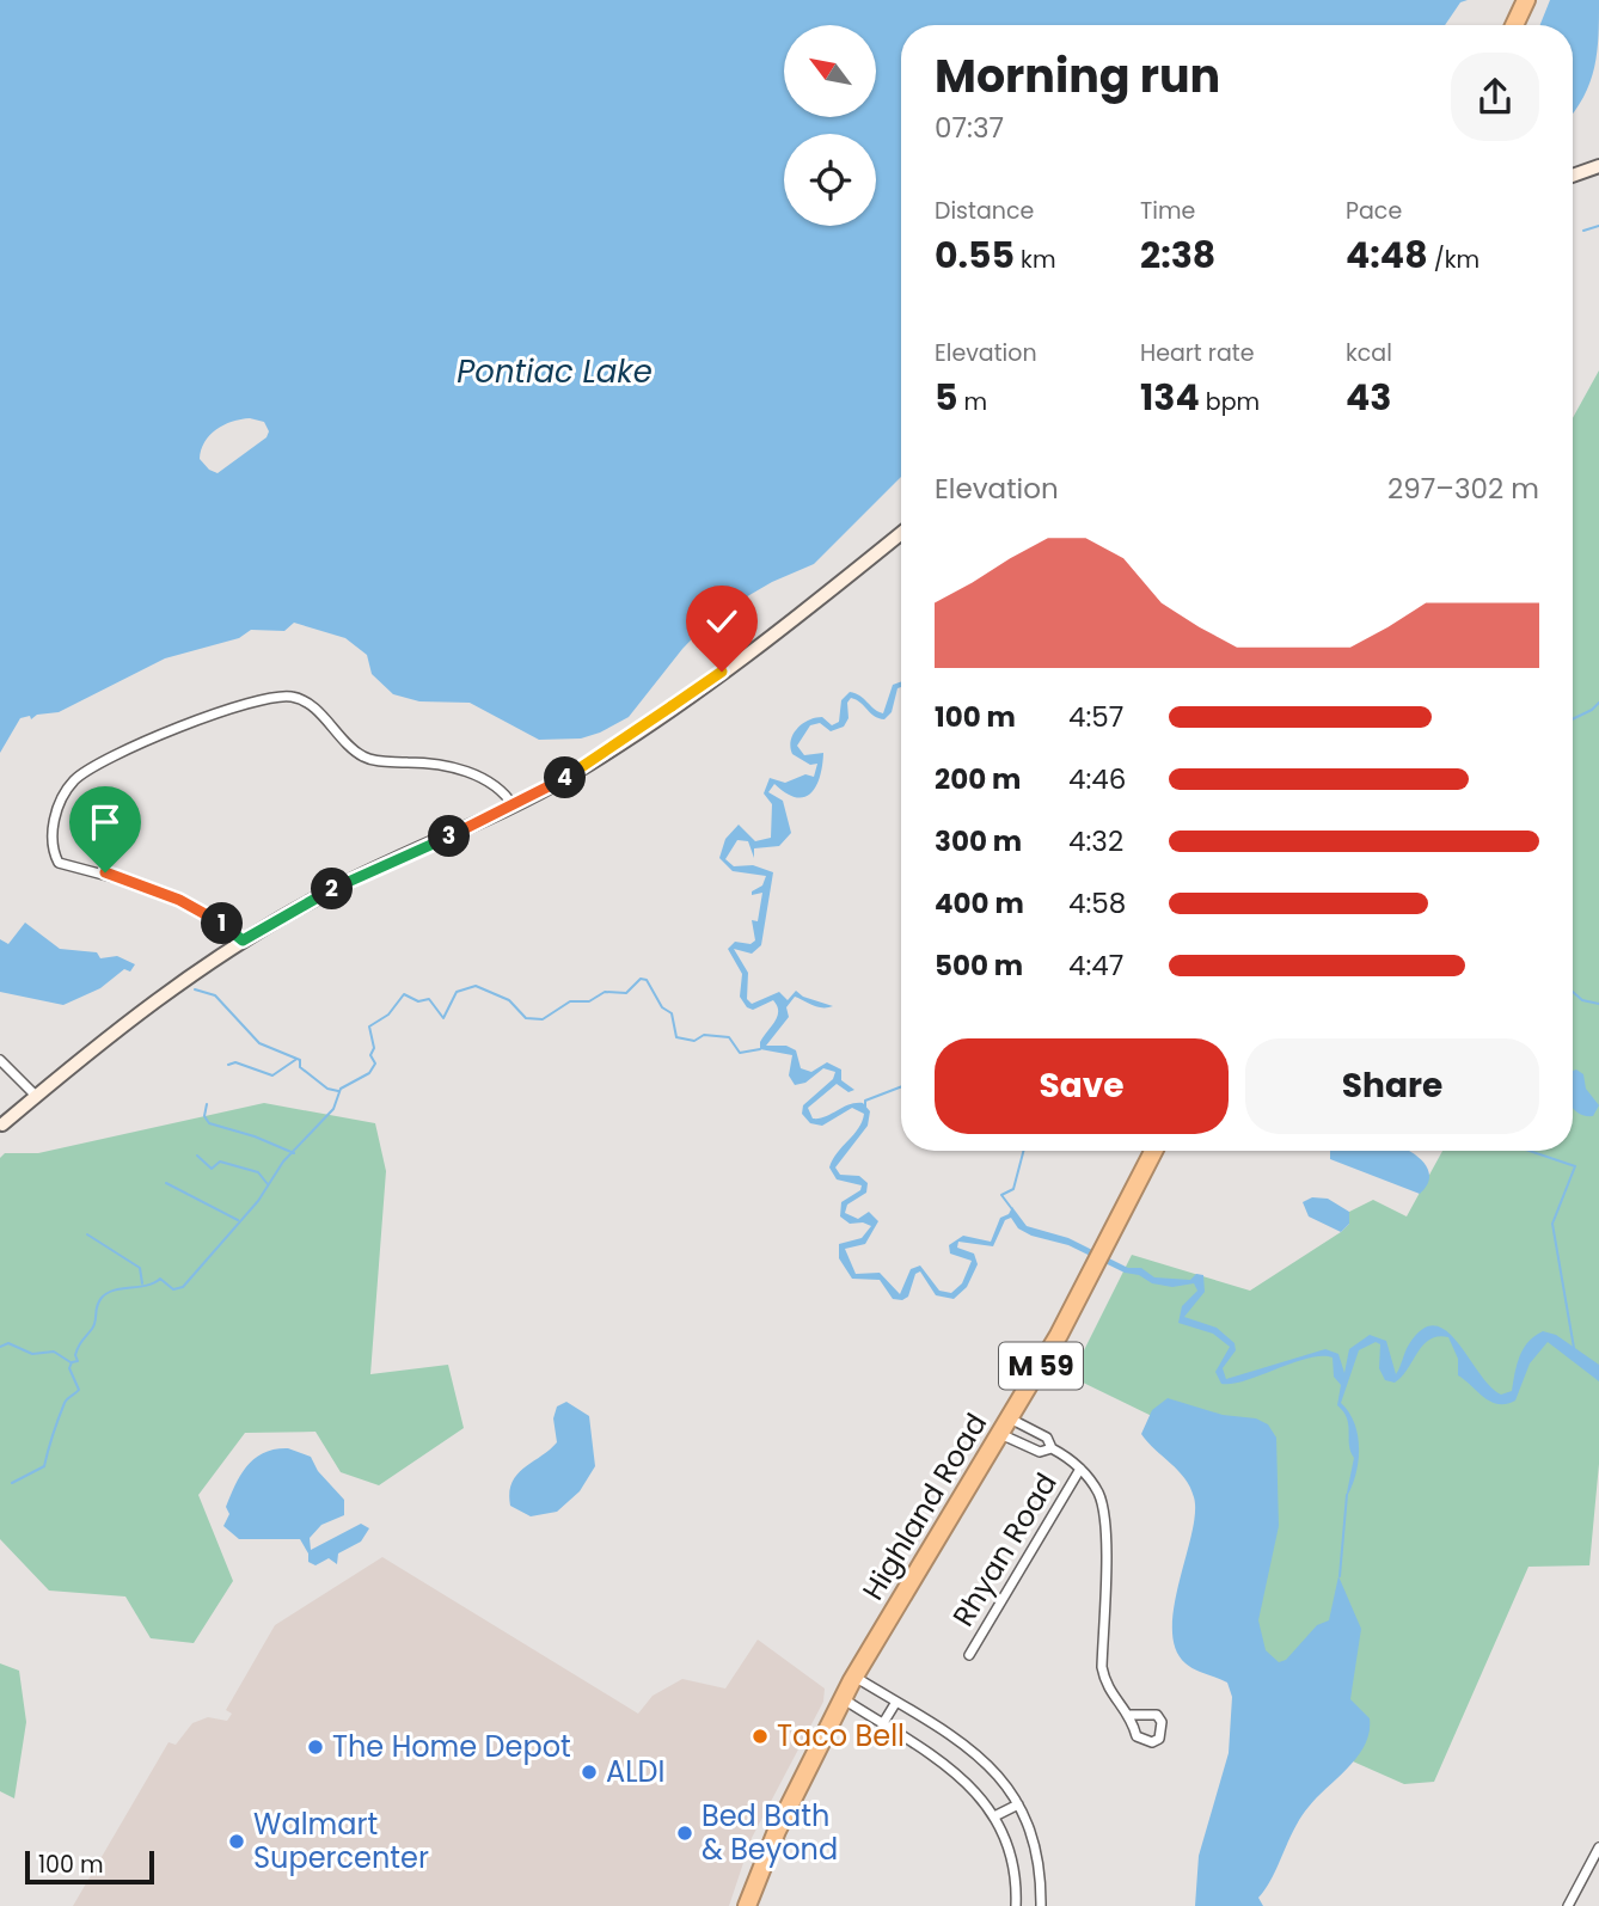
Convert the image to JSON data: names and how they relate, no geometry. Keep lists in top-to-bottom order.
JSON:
{
  "streets": {
    "highway": ["M 59", "Highland Road"],
    "street": ["Rhyan Road"]
  },
  "water": ["Pontiac Lake"],
  "places": [
    "Taco Bell",
    "The Home Depot",
    "ALDI",
    "Bed Bath & Beyond",
    "Walmart Supercenter"
  ],
  "scale_bar": "100 m",
  "north": "top left",
  "page": {
    "heading": ["Morning run", "07:37"],
    "stats": [
      ["Distance", "0.55 km"],
      ["Time", "2:38"],
      ["Pace", "4:48 /km"],
      ["Elevation", "5 m"],
      ["Heart rate", "134 bpm"],
      ["kcal", "43"]
    ],
    "chart": ["Elevation", "297–302 m"],
    "list": [
      {
        "name": "100 m",
        "note": "4:57"
      },
      {
        "name": "200 m",
        "note": "4:46"
      },
      {
        "name": "300 m",
        "note": "4:32"
      },
      {
        "name": "400 m",
        "note": "4:58"
      },
      {
        "name": "500 m",
        "note": "4:47"
      }
    ],
    "pins": [
      "4",
      "3",
      "2",
      "1"
    ],
    "buttons": ["Save", "Share"],
    "scale": "100 m"
  }
}
